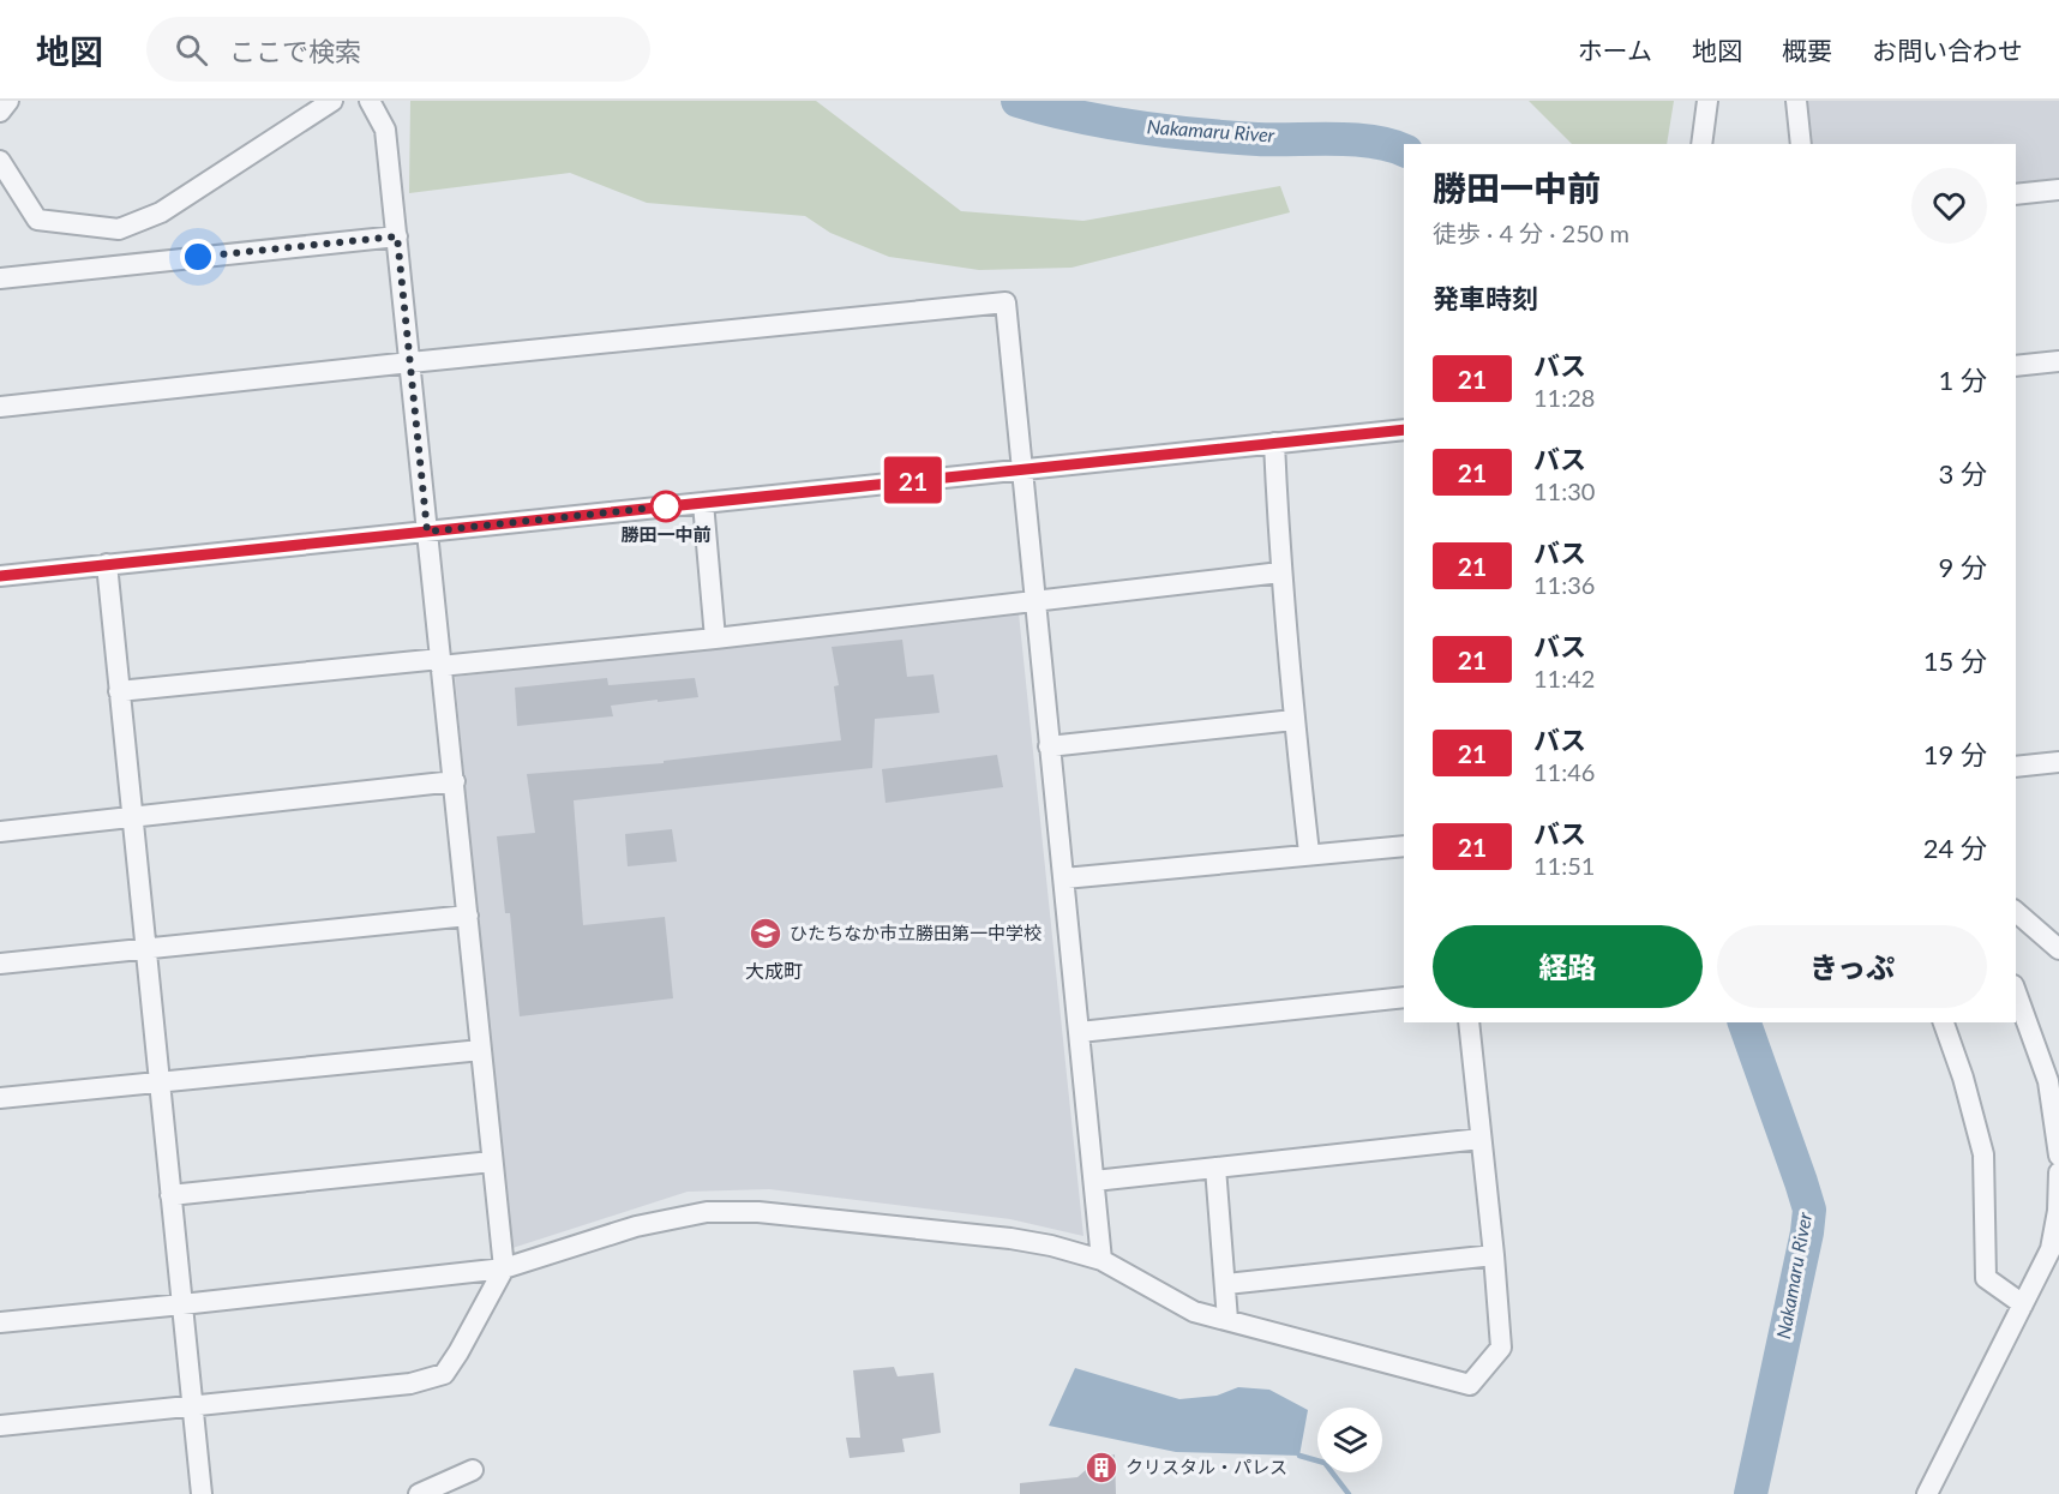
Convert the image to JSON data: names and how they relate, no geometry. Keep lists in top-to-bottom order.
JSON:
{
  "districts": ["大成町"],
  "water": ["Nakamaru River"],
  "places": {
    "other": ["勝田一中前"],
    "school or university": ["ひたちなか市立勝田第一中学校"],
    "building": ["クリスタル・パレス"]
  },
  "lines": ["bus line 21"],
  "page": {
    "header": "地図",
    "search": "ここで検索",
    "nav": [
      "ホーム",
      "地図",
      "概要",
      "お問い合わせ"
    ],
    "on_map": "21",
    "heading": [
      ["勝田一中前", "徒歩 · 4 分 · 250 m"],
      "発車時刻"
    ],
    "list": [
      {
        "mark": "21",
        "name": "バス",
        "note": "11:28",
        "value": "1 分"
      },
      {
        "mark": "21",
        "name": "バス",
        "note": "11:30",
        "value": "3 分"
      },
      {
        "mark": "21",
        "name": "バス",
        "note": "11:36",
        "value": "9 分"
      },
      {
        "mark": "21",
        "name": "バス",
        "note": "11:42",
        "value": "15 分"
      },
      {
        "mark": "21",
        "name": "バス",
        "note": "11:46",
        "value": "19 分"
      },
      {
        "mark": "21",
        "name": "バス",
        "note": "11:51",
        "value": "24 分"
      }
    ],
    "buttons": ["経路", "きっぷ"]
  }
}
